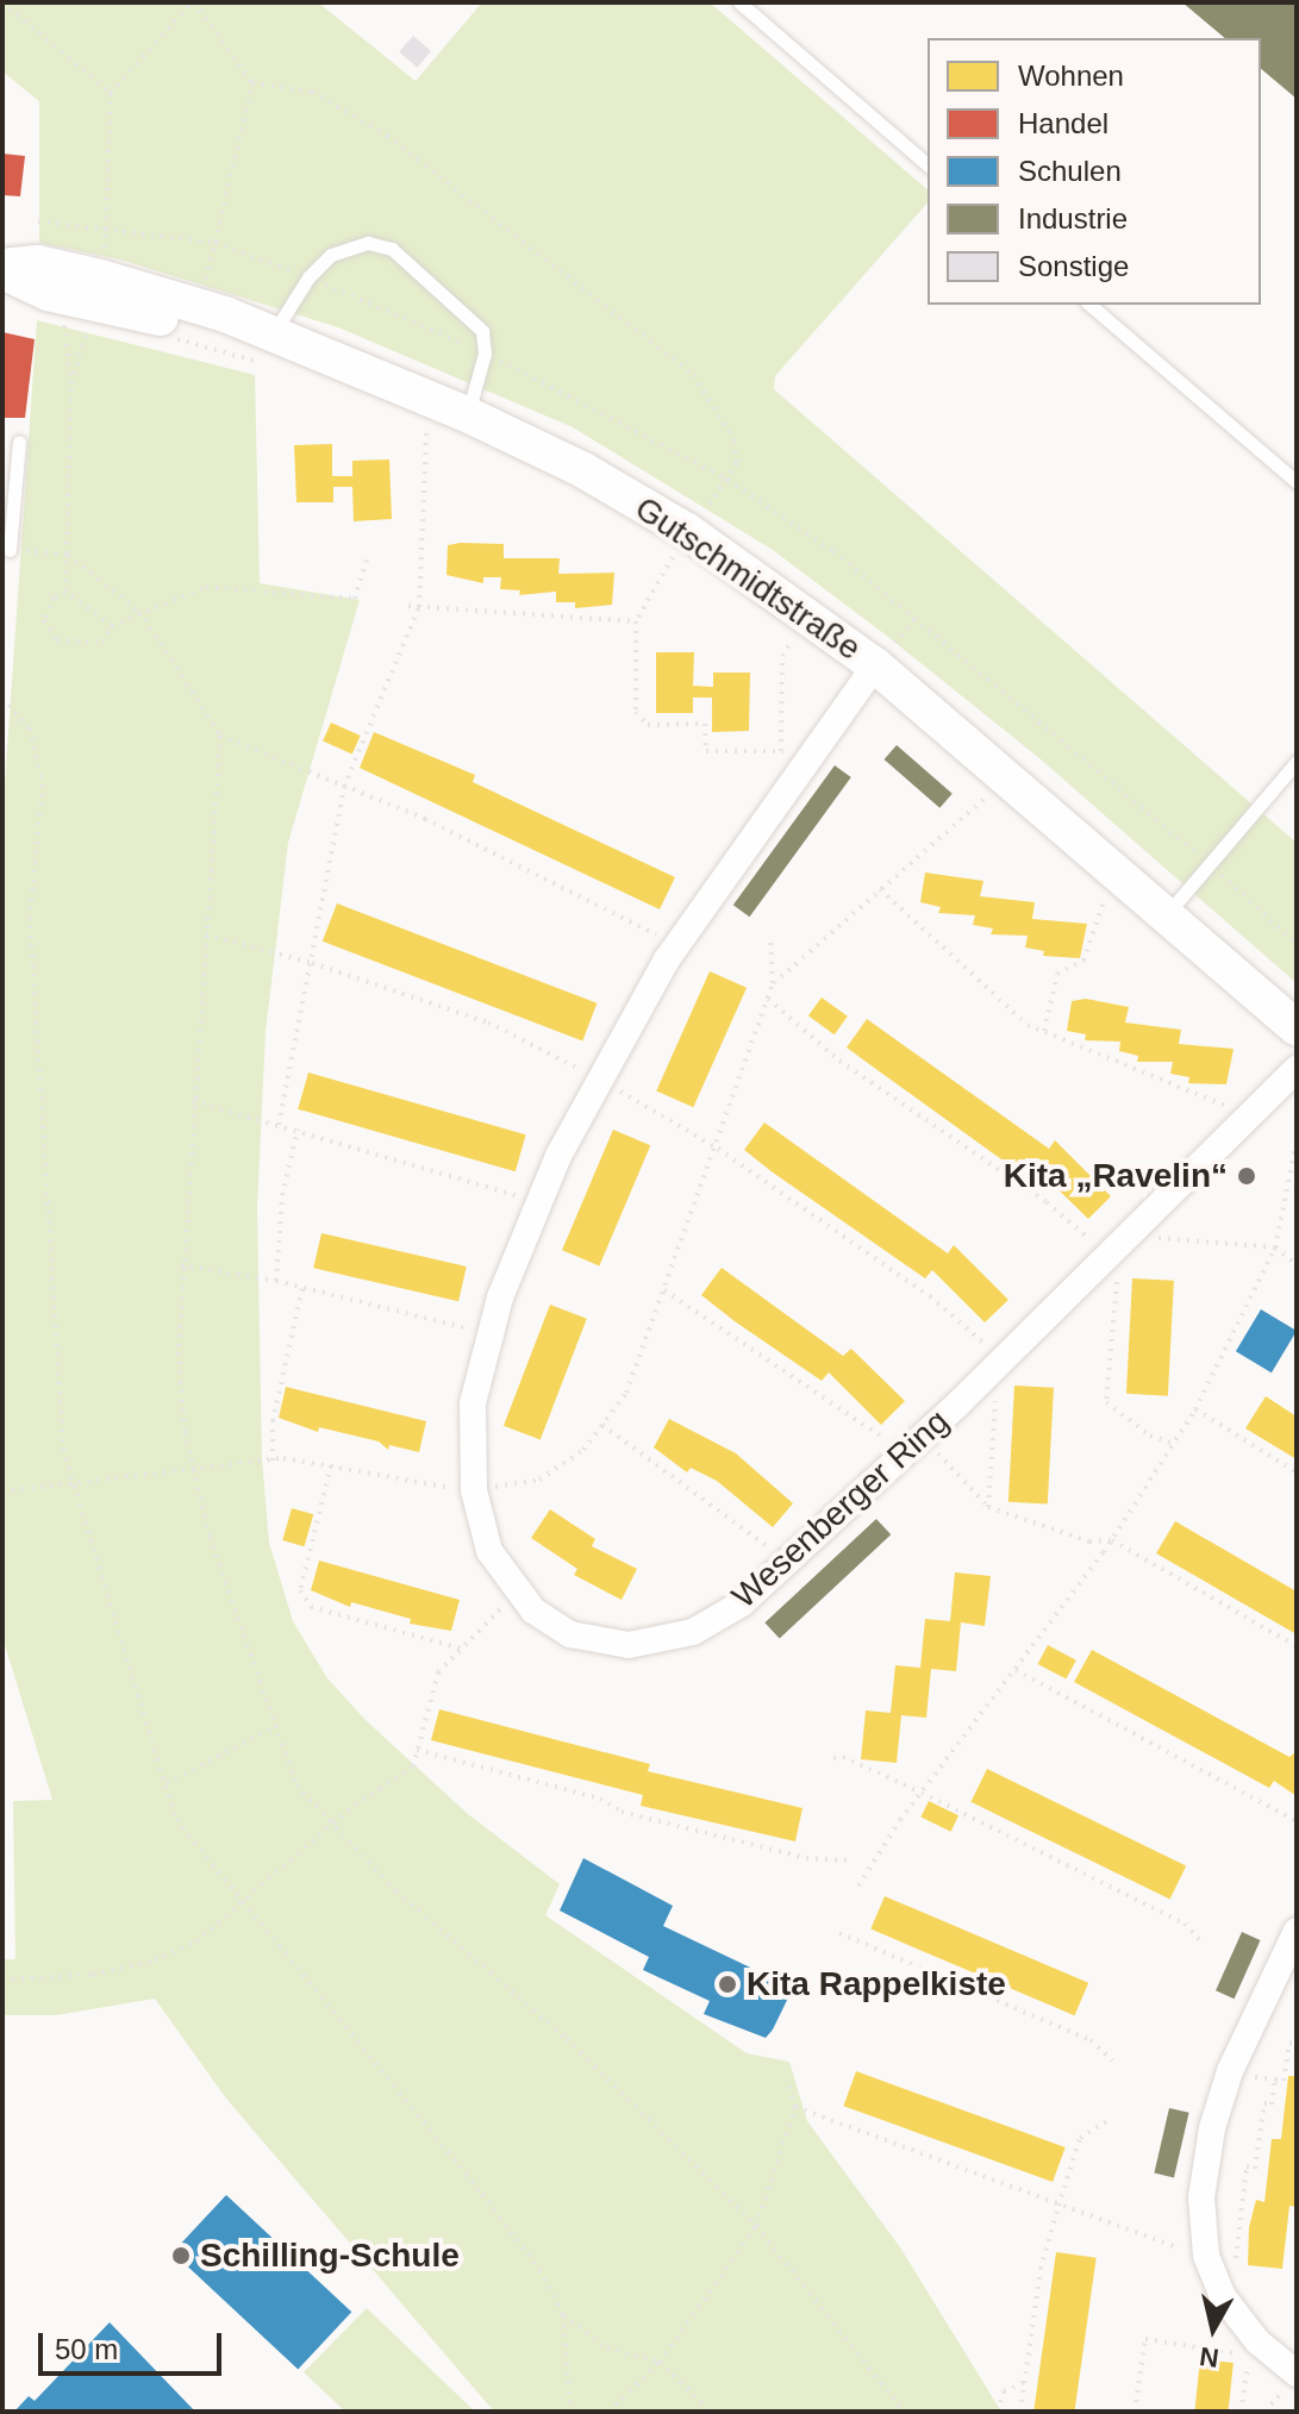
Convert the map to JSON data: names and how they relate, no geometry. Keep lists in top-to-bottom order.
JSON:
{
  "streets": {
    "street": ["Gutschmidtstraße", "Wesenberger Ring"]
  },
  "crossings": [
    ["Gutschmidtstraße", "Wesenberger Ring"]
  ],
  "places": ["Kita „Ravelin“", "Kita Rappelkiste", "Schilling-Schule"],
  "legend": [
    "Wohnen",
    "Handel",
    "Schulen",
    "Industrie",
    "Sonstige"
  ],
  "scale_bar": "50 m",
  "north": "bottom"
}
